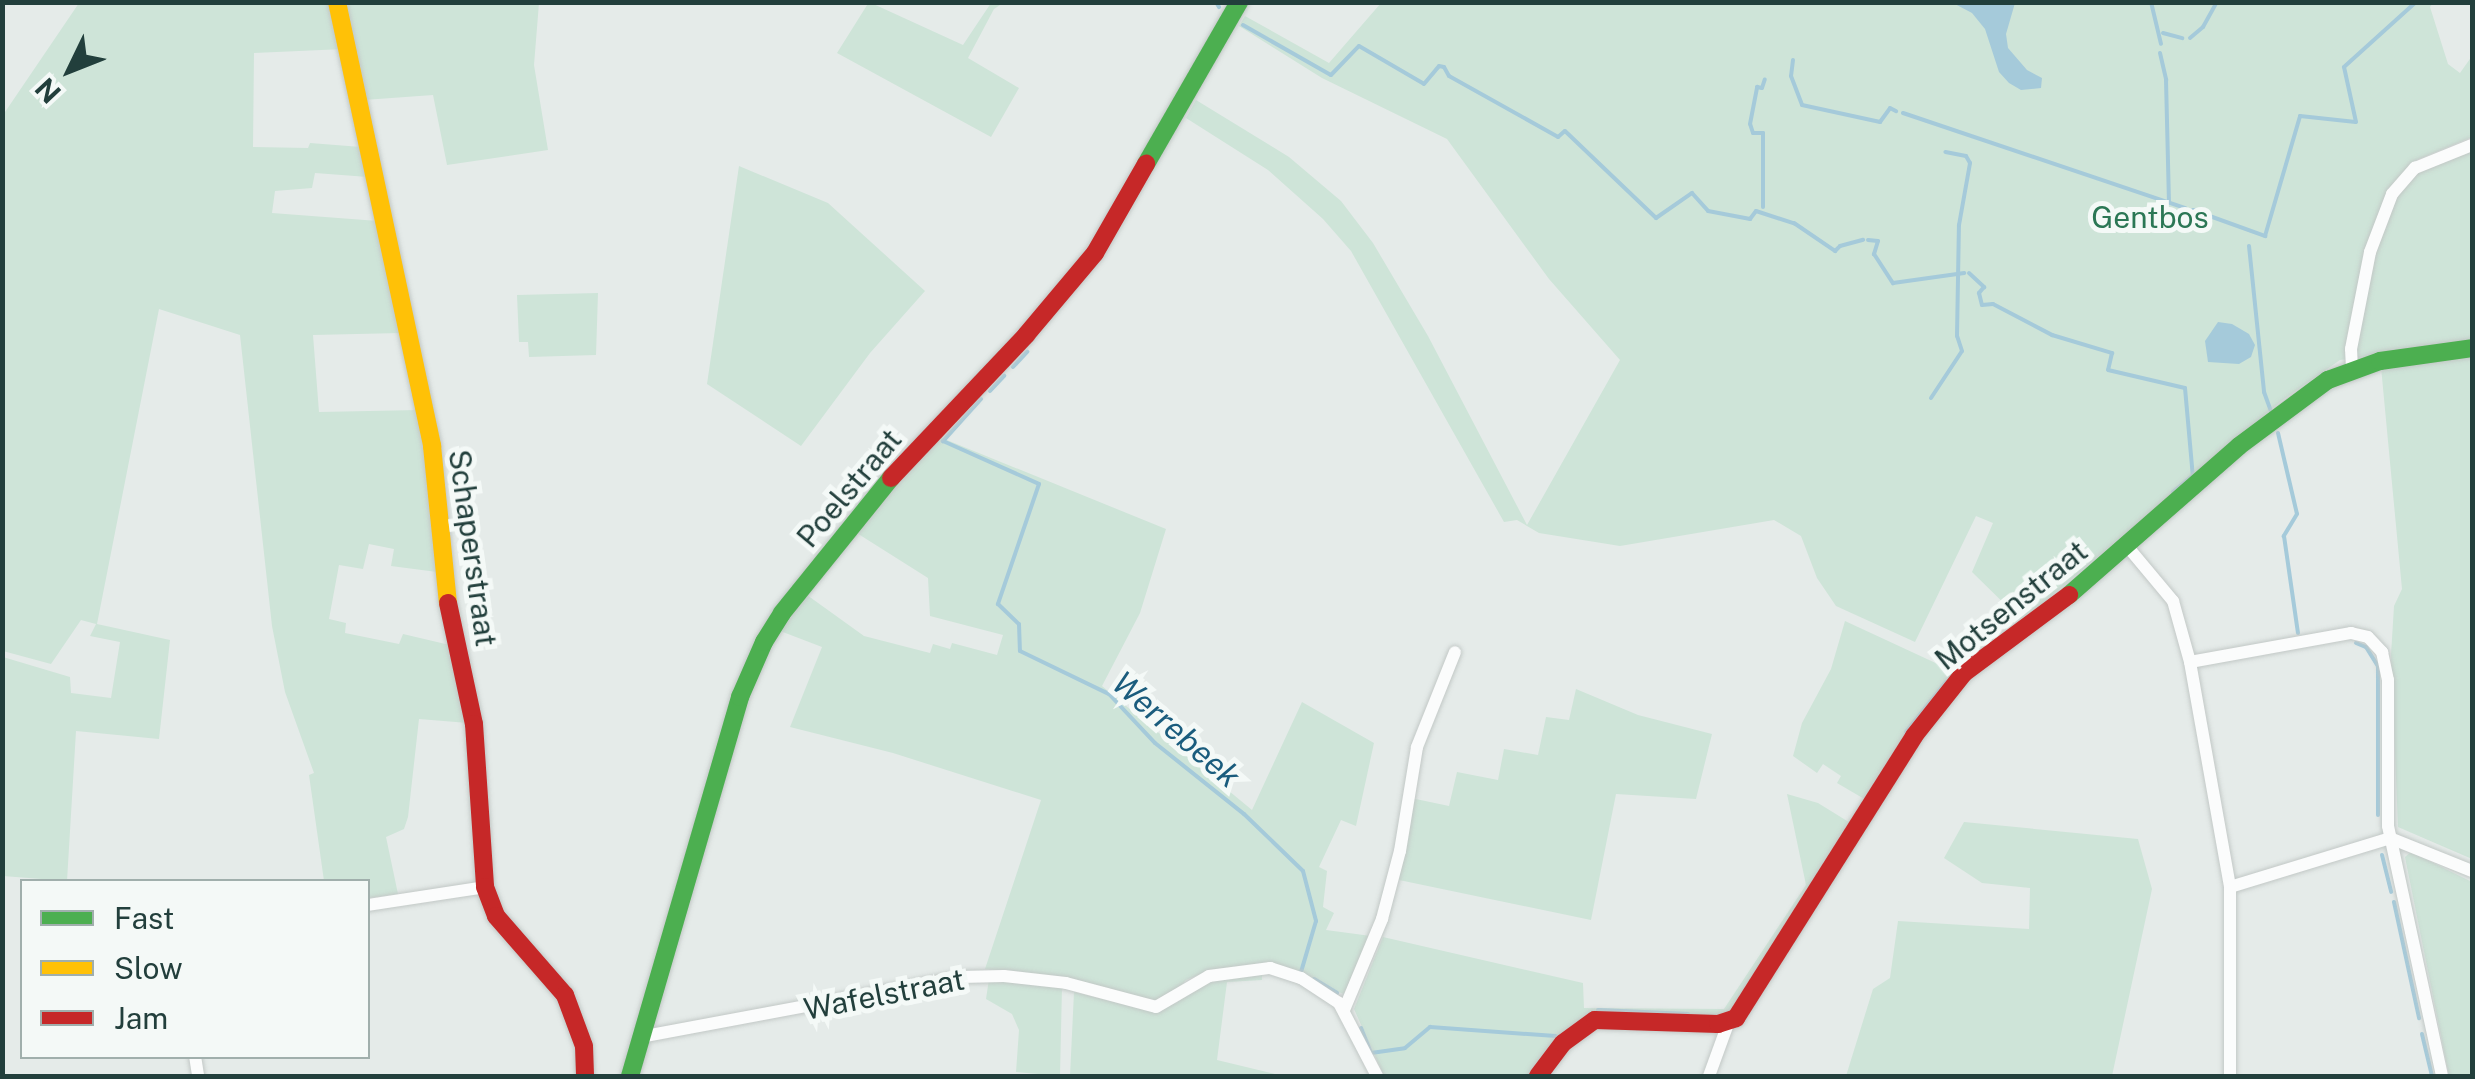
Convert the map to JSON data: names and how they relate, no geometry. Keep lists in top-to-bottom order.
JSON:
{
  "streets": {
    "street": [
      "Poelstraat",
      "Schaperstraat",
      "Motsenstraat",
      "Wafelstraat"
    ]
  },
  "crossings": [
    ["Poelstraat", "Wafelstraat"]
  ],
  "water": ["Werrebeek"],
  "parks": ["Gentbos"],
  "legend": ["Fast", "Slow", "Jam"],
  "north": "bottom left"
}
